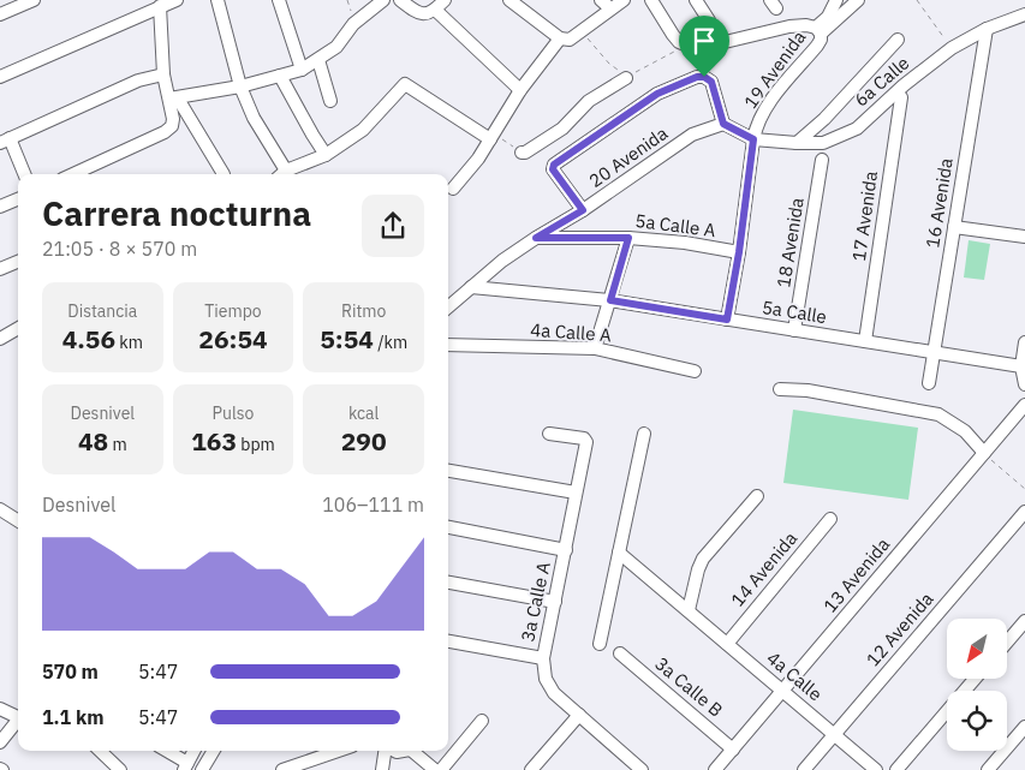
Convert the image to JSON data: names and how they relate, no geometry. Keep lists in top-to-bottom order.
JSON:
{
  "streets": {
    "street": [
      "19 Avenida",
      "6a Calle",
      "20 Avenida",
      "16 Avenida",
      "17 Avenida",
      "5a Calle A",
      "18 Avenida",
      "5a Calle",
      "4a Calle A",
      "14 Avenida",
      "13 Avenida",
      "3a Calle A",
      "12 Avenida",
      "4a Calle",
      "3a Calle B"
    ]
  },
  "crossings": [
    ["19 Avenida", "6a Calle"],
    ["19 Avenida", "5a Calle A"],
    ["19 Avenida", "5a Calle"],
    ["6a Calle", "16 Avenida"],
    ["20 Avenida", "5a Calle A"],
    ["20 Avenida", "5a Calle"],
    ["16 Avenida", "5a Calle"],
    ["17 Avenida", "5a Calle"],
    ["18 Avenida", "5a Calle"],
    ["14 Avenida", "4a Calle"],
    ["13 Avenida", "4a Calle"],
    ["13 Avenida", "3a Calle B"],
    ["12 Avenida", "4a Calle"]
  ],
  "north": "bottom left",
  "page": {
    "heading": ["Carrera nocturna", "21:05 · 8 × 570 m"],
    "stats": [
      ["Distancia", "4.56 km"],
      ["Tiempo", "26:54"],
      ["Ritmo", "5:54 /km"],
      ["Desnivel", "48 m"],
      ["Pulso", "163 bpm"],
      ["kcal", "290"]
    ],
    "chart": ["Desnivel", "106–111 m"],
    "list": [
      {
        "name": "570 m",
        "note": "5:47"
      },
      {
        "name": "1.1 km",
        "note": "5:47"
      }
    ]
  }
}
